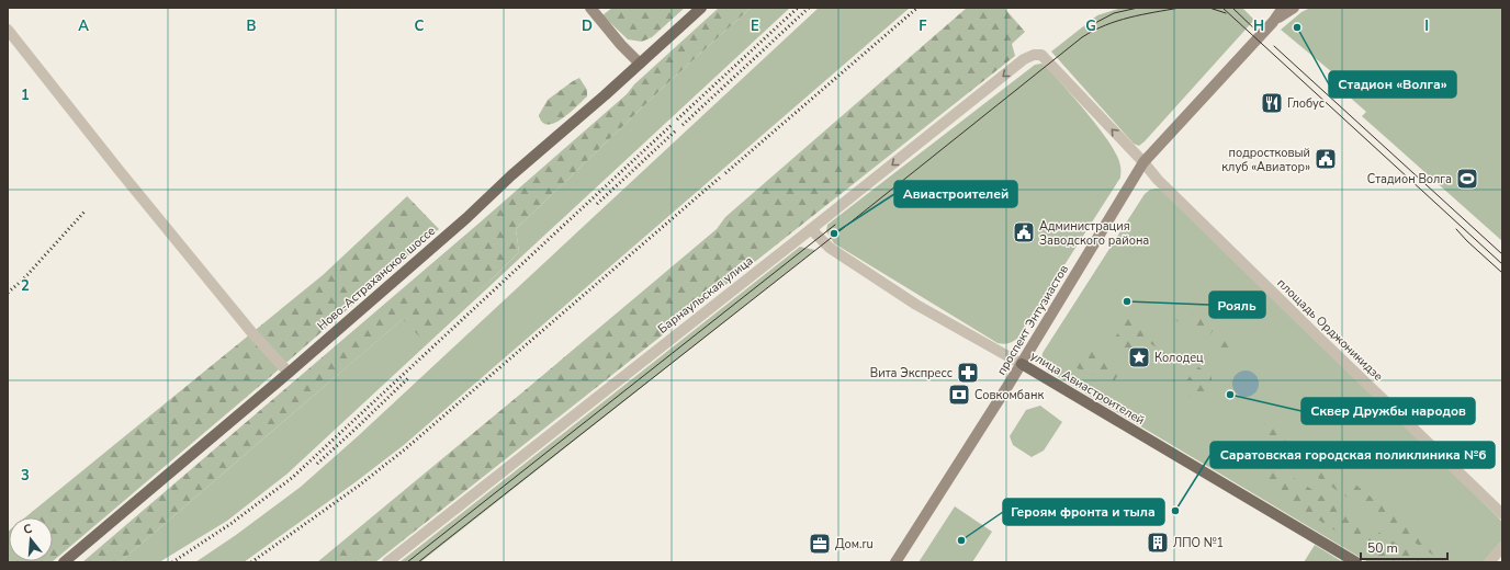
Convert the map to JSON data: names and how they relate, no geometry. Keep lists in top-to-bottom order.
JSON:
{
  "streets": {
    "main road": ["Ново-Астраханское шоссе", "проспект Энтузиастов", "улица Авиастроителей"],
    "street": ["Барнаульская улица", "площадь Орджоникидзе"]
  },
  "crossings": [
    ["Барнаульская улица", "площадь Орджоникидзе"],
    ["Барнаульская улица", "улица Авиастроителей"],
    ["проспект Энтузиастов", "площадь Орджоникидзе"],
    ["проспект Энтузиастов", "улица Авиастроителей"]
  ],
  "places": {
    "other": [
      "Стадион «Волга»",
      "Авиастроителей",
      "Рояль",
      "Сквер Дружбы народов",
      "Саратовская городская поликлиника №6",
      "Героям фронта и тыла"
    ],
    "restaurant": ["Глобус"],
    "public building": ["подростковый клуб «Авиатор»", "Администрация Заводского района"],
    "sports": ["Стадион Волга"],
    "place": ["Колодец"],
    "pharmacy": ["Вита Экспресс"],
    "bank": ["Совкомбанк"],
    "building": ["ЛПО №1"],
    "office": ["Дом.ru"]
  },
  "scale_bar": "50 m",
  "north": "top",
  "grid": {
    "columns": [
      "A",
      "B",
      "C",
      "D",
      "E",
      "F",
      "G",
      "H",
      "I"
    ],
    "rows": ["1", "2", "3"]
  }
}
